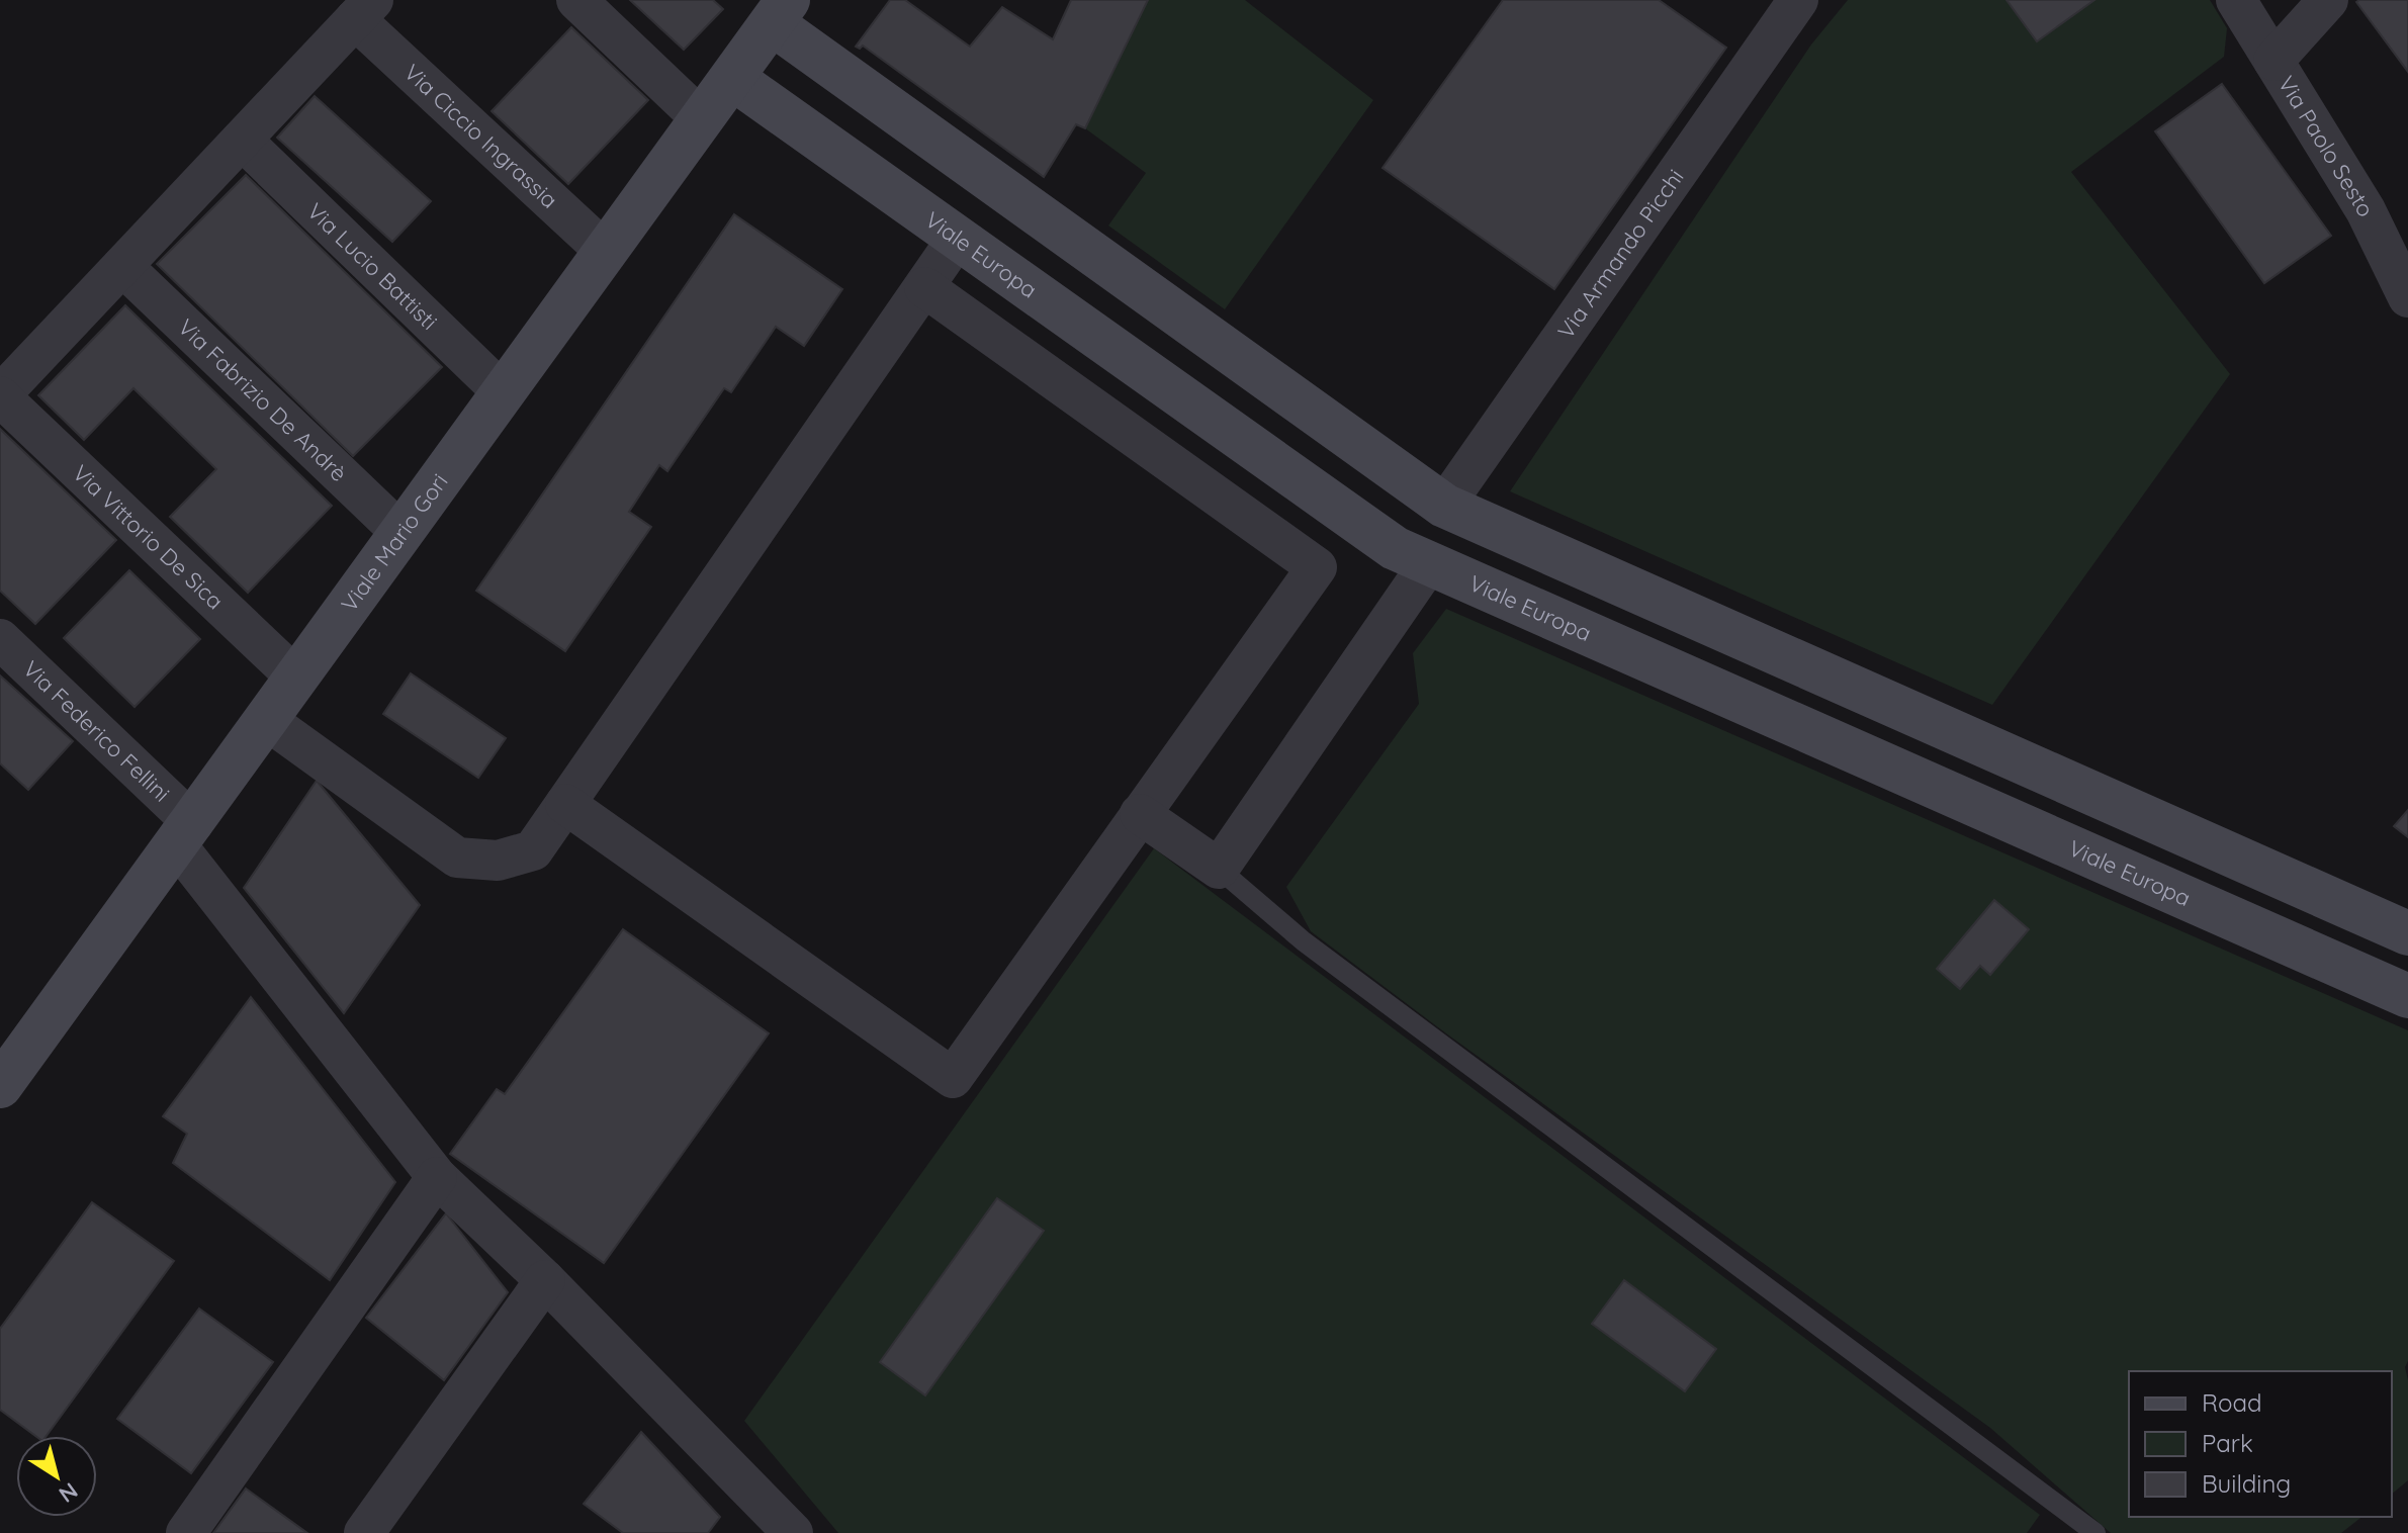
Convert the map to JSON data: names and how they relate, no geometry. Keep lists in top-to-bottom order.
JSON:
{
  "streets": {
    "street": [
      "Via Ciccio Ingrassia",
      "Via Paolo Sesto",
      "Via Armando Picchi",
      "Viale Europa",
      "Via Lucio Battisti",
      "Via Fabrizio De Andrè",
      "Via Vittorio De Sica",
      "Viale Mario Gori",
      "Via Federico Fellini"
    ]
  },
  "crossings": [
    ["Via Ciccio Ingrassia", "Viale Mario Gori"],
    ["Viale Europa", "Viale Mario Gori"],
    ["Via Lucio Battisti", "Viale Mario Gori"],
    ["Via Fabrizio De Andrè", "Viale Mario Gori"],
    ["Via Vittorio De Sica", "Viale Mario Gori"],
    ["Viale Mario Gori", "Via Federico Fellini"]
  ],
  "legend": ["Road", "Park", "Building"],
  "north": "bottom right"
}
